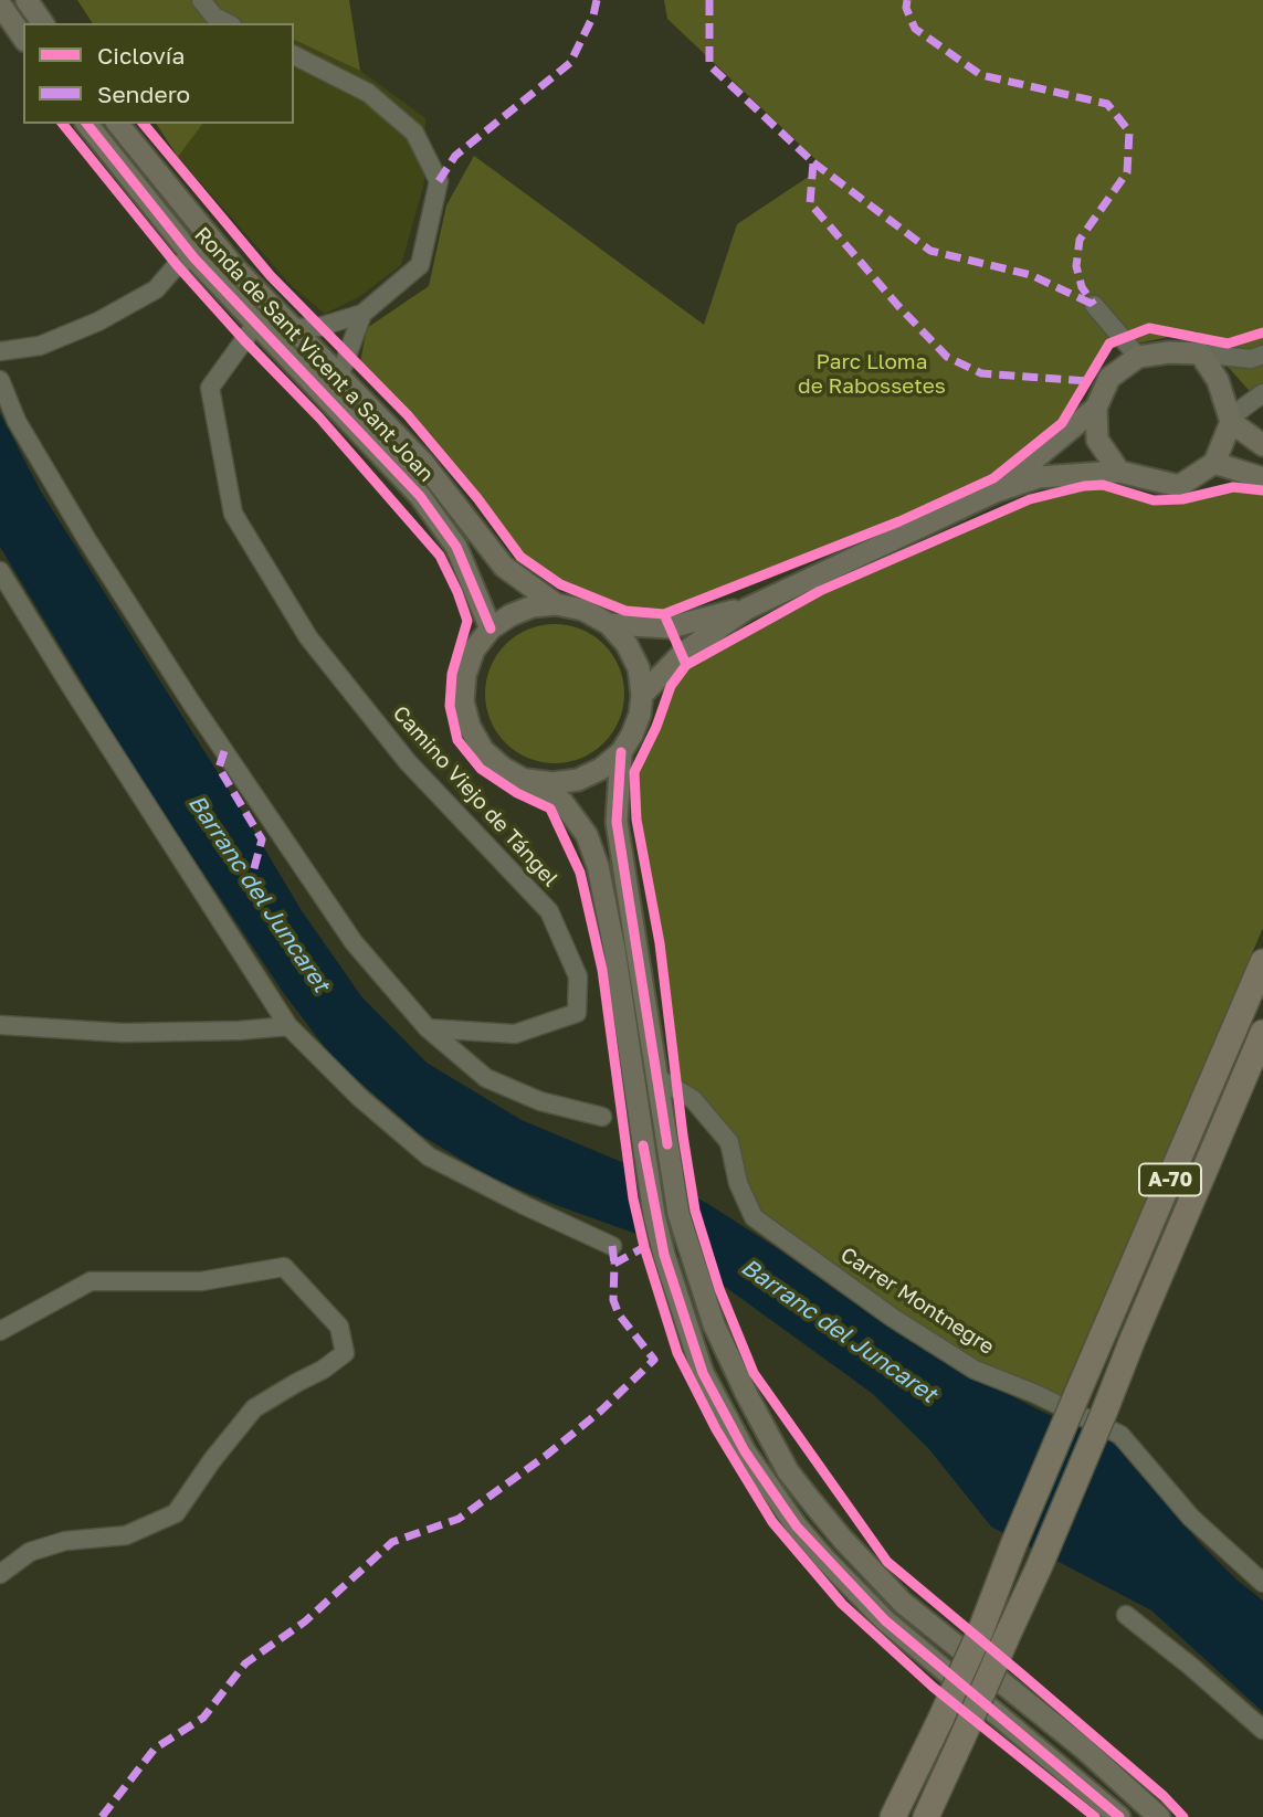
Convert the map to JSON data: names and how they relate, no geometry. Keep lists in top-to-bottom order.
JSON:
{
  "streets": {
    "highway": ["A-70"],
    "main road": ["Ronda de Sant Vicent a Sant Joan"],
    "street": ["Camino Viejo de Tángel", "Carrer Montnegre"]
  },
  "crossings": [
    ["Ronda de Sant Vicent a Sant Joan", "Camino Viejo de Tángel"],
    ["Ronda de Sant Vicent a Sant Joan", "Carrer Montnegre"]
  ],
  "water": ["Barranc del Juncaret"],
  "parks": ["Parc Lloma de Rabossetes"],
  "legend": ["Ciclovía", "Sendero"]
}
